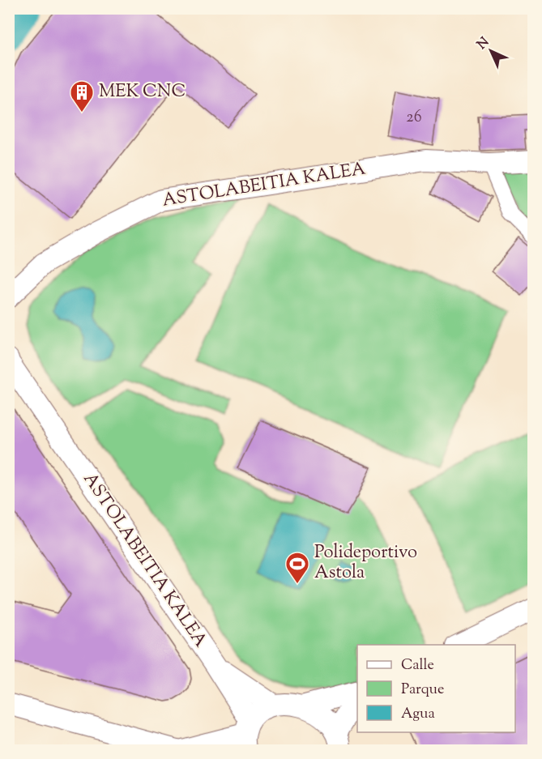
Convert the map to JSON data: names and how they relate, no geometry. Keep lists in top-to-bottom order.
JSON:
{
  "streets": {
    "street": ["ASTOLABEITIA KALEA"]
  },
  "places": {
    "building": ["MEK CNC"],
    "sports": ["Polideportivo Astola"]
  },
  "house_numbers": ["26"],
  "legend": ["Calle", "Parque", "Agua"],
  "north": "top left"
}
